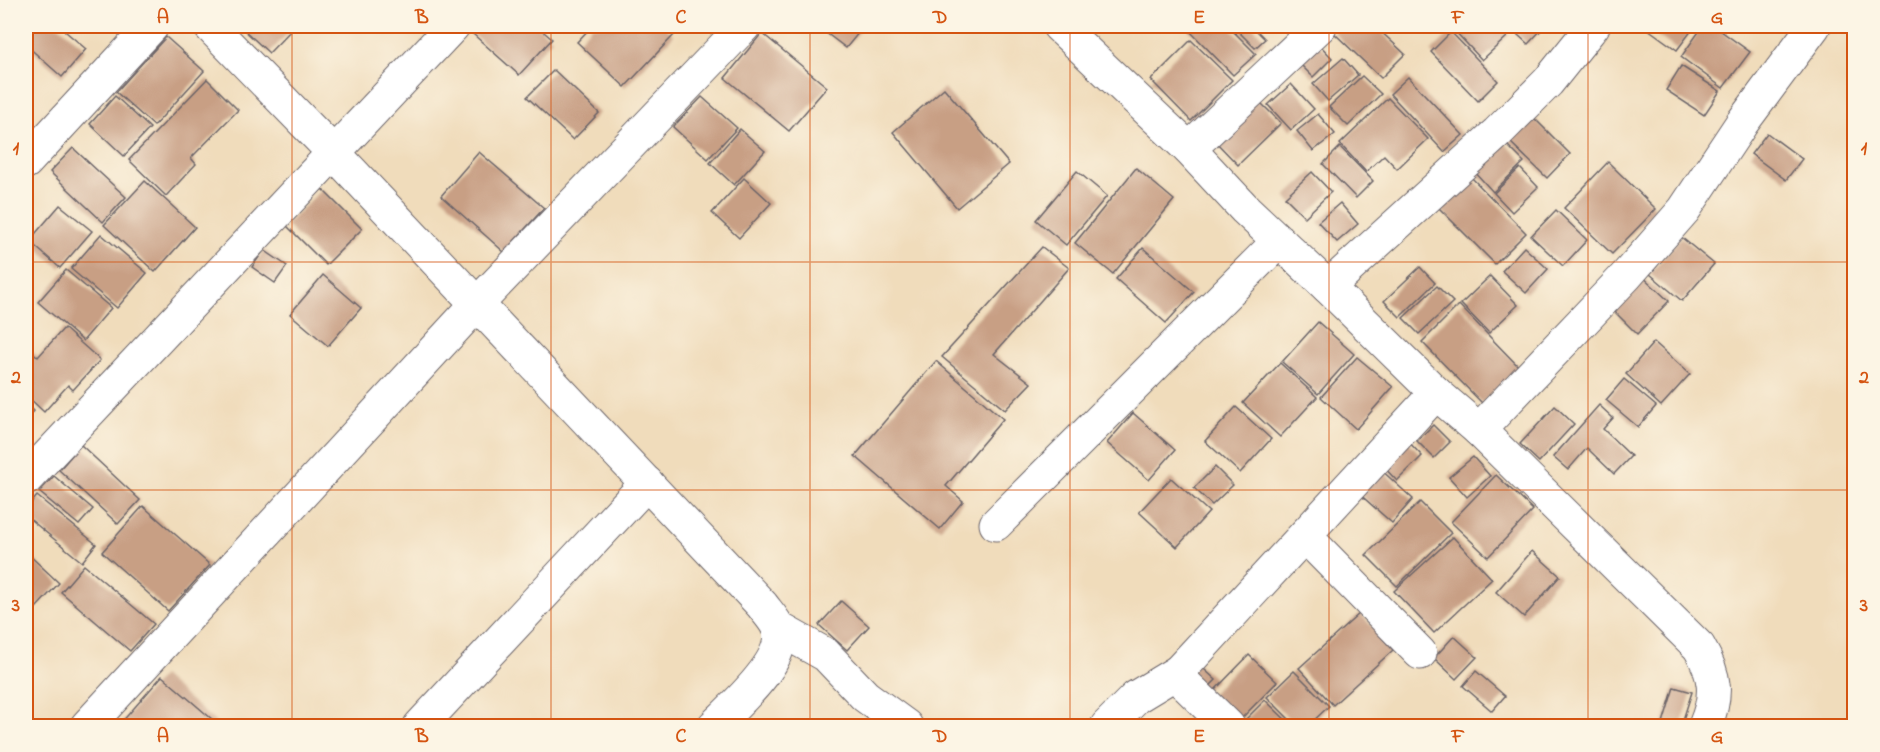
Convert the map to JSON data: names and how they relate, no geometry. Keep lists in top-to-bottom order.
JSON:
{
  "grid": {
    "columns": [
      "A",
      "B",
      "C",
      "D",
      "E",
      "F",
      "G"
    ],
    "rows": ["1", "2", "3"]
  }
}
